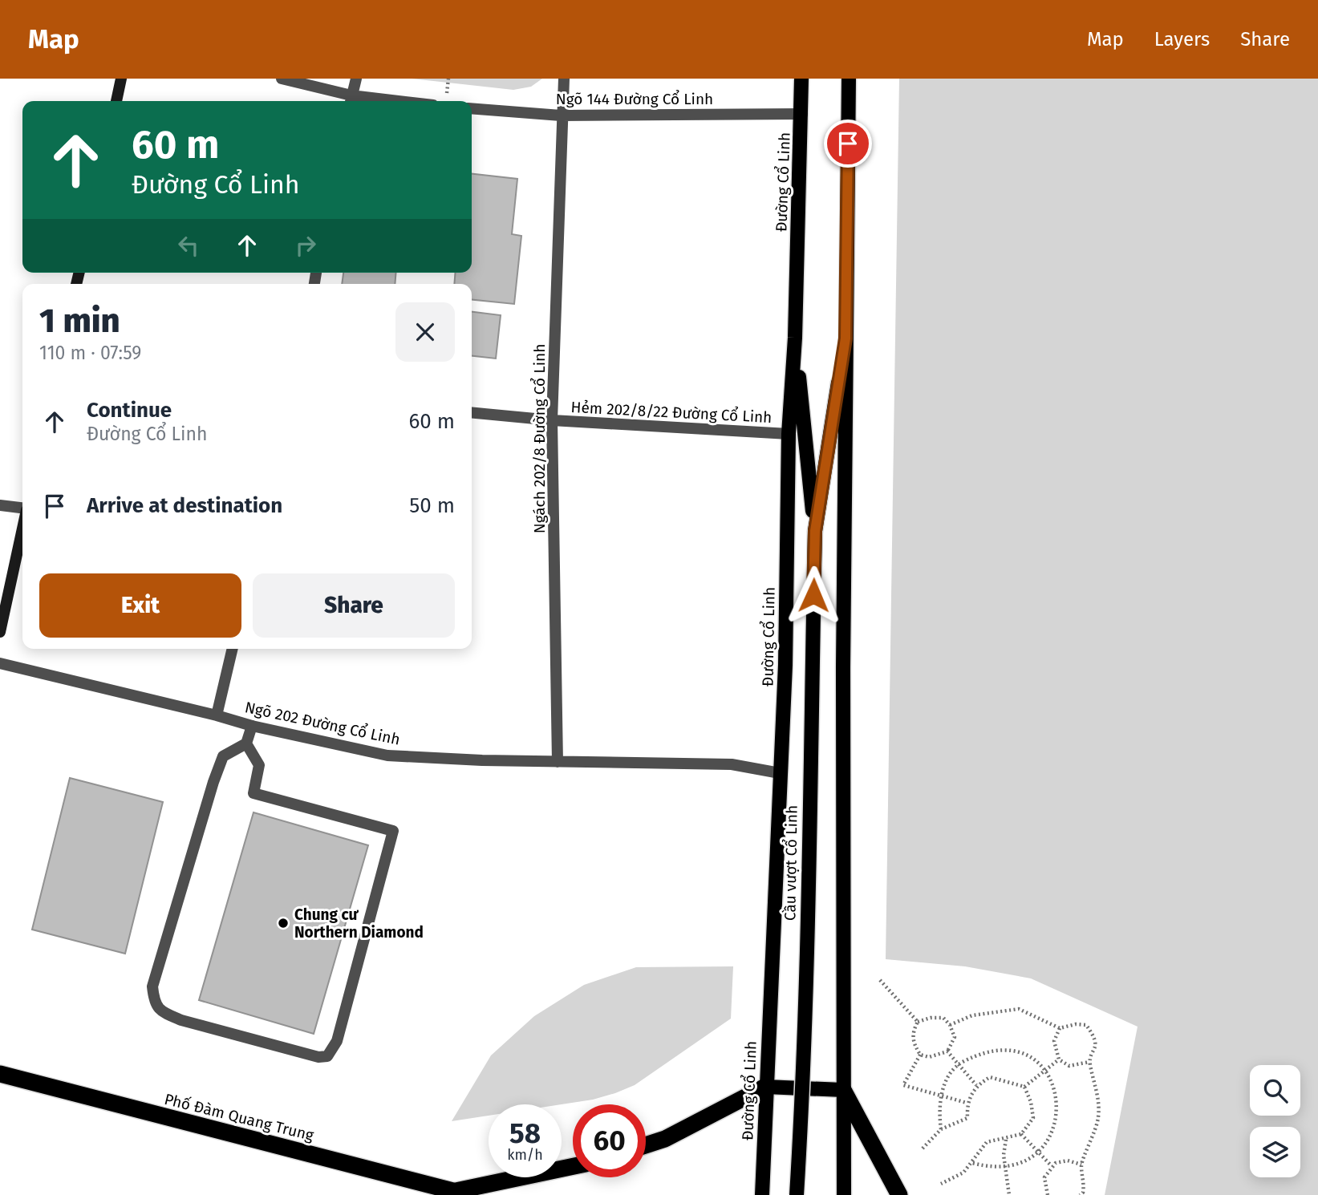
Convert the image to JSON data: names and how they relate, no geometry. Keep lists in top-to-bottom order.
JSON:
{
  "streets": {
    "highway": ["Phố Đàm Quang Trung"],
    "main road": ["Đường Cổ Linh", "Cầu vượt Cổ Linh"],
    "street": [
      "Ngõ 144 Đường Cổ Linh",
      "Hẻm 202/8/22 Đường Cổ Linh",
      "Ngách 202/8 Đường Cổ Linh",
      "Ngõ 202 Đường Cổ Linh"
    ]
  },
  "crossings": [
    ["Ngõ 144 Đường Cổ Linh", "Đường Cổ Linh"],
    ["Ngõ 144 Đường Cổ Linh", "Ngách 202/8 Đường Cổ Linh"],
    ["Đường Cổ Linh", "Hẻm 202/8/22 Đường Cổ Linh"],
    ["Đường Cổ Linh", "Ngõ 202 Đường Cổ Linh"],
    ["Đường Cổ Linh", "Cầu vượt Cổ Linh"],
    ["Hẻm 202/8/22 Đường Cổ Linh", "Ngách 202/8 Đường Cổ Linh"],
    ["Ngách 202/8 Đường Cổ Linh", "Ngõ 202 Đường Cổ Linh"]
  ],
  "places": ["Chung cư Northern Diamond"],
  "page": {
    "header": "Map",
    "nav": ["Map", "Layers", "Share"],
    "turn": ["60 m", "Đường Cổ Linh"],
    "heading": ["1 min", "110 m · 07:59"],
    "list": [
      {
        "name": "Continue",
        "note": "Đường Cổ Linh",
        "value": "60 m"
      },
      {
        "name": "Arrive at destination",
        "value": "50 m"
      }
    ],
    "buttons": ["Exit", "Share"],
    "speed": "58 km/h",
    "limit": "60"
  }
}
